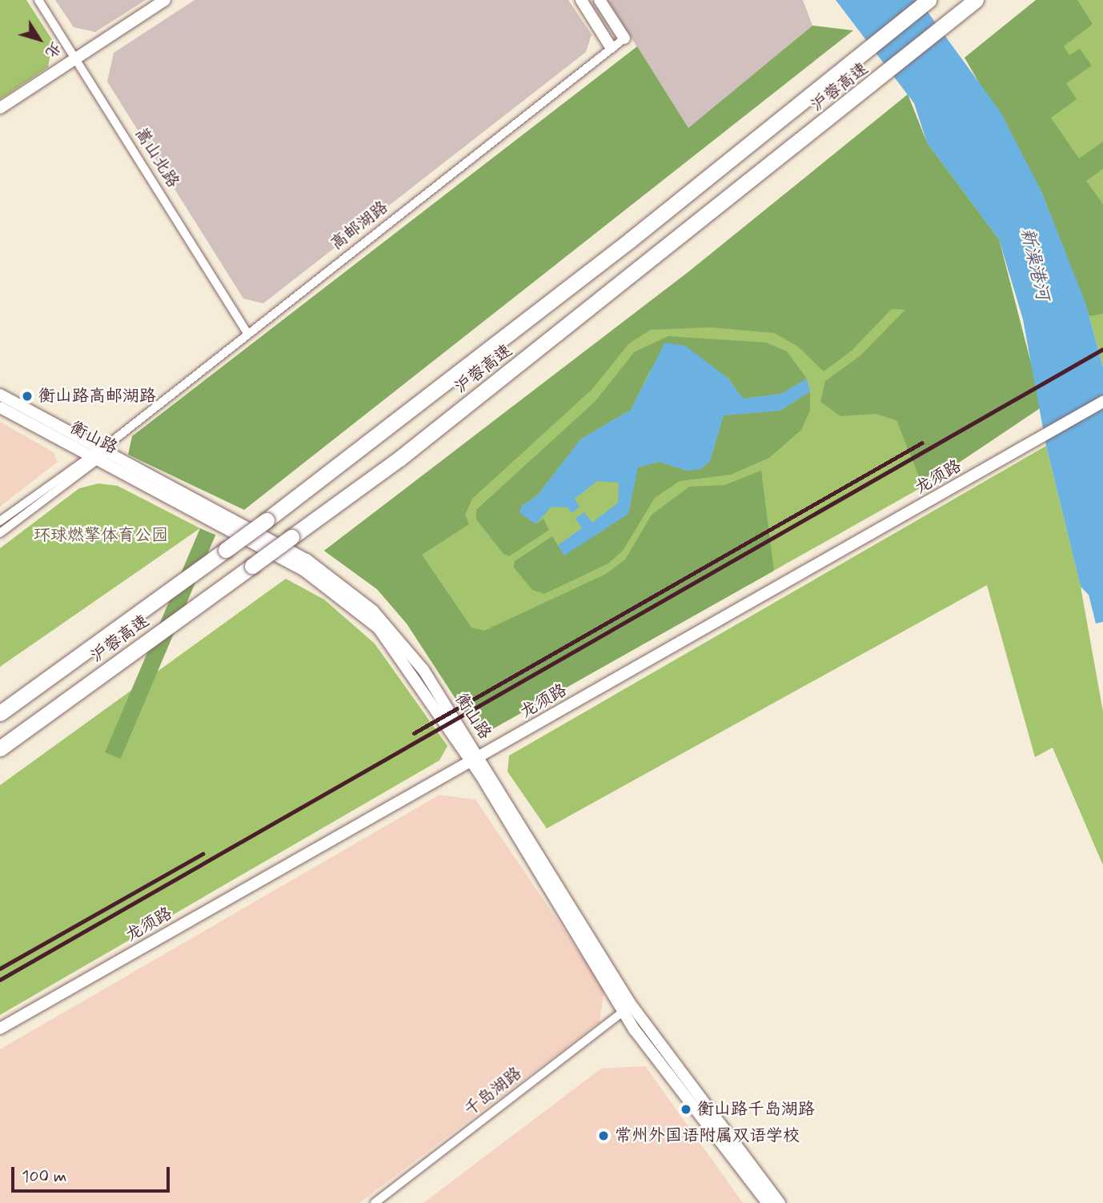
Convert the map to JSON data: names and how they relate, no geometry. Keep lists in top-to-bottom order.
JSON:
{
  "streets": {
    "highway": ["沪蓉高速"],
    "street": [
      "嵩山北路",
      "高邮湖路",
      "衡山路",
      "龙须路",
      "千岛湖路"
    ]
  },
  "crossings": [
    ["嵩山北路", "高邮湖路"],
    ["高邮湖路", "衡山路"],
    ["衡山路", "龙须路"],
    ["衡山路", "千岛湖路"]
  ],
  "water": ["新澡港河"],
  "parks": ["环球燃擎体育公园"],
  "places": ["衡山路高邮湖路", "衡山路千岛湖路", "常州外国语附属双语学校"],
  "scale_bar": "100 m",
  "north": "bottom right"
}
